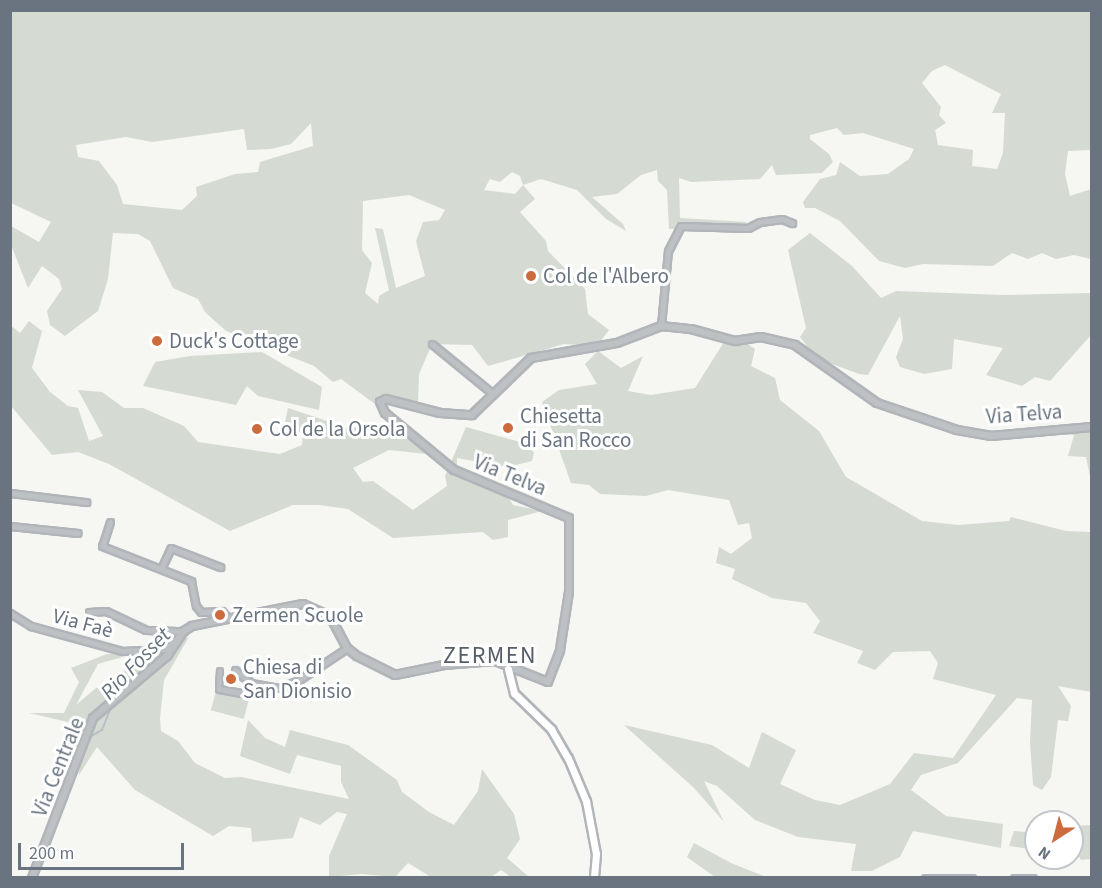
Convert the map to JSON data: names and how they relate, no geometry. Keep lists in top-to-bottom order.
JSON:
{
  "streets": {
    "street": ["Via Telva", "Via Faè", "Via Centrale"]
  },
  "crossings": [
    ["Via Faè", "Via Centrale"]
  ],
  "districts": ["ZERMEN"],
  "water": ["Rio Fosset"],
  "places": [
    "Col de l'Albero",
    "Duck's Cottage",
    "Chiesetta di San Rocco",
    "Col de la Orsola",
    "Zermen Scuole",
    "Chiesa di San Dionisio"
  ],
  "scale_bar": "200 m",
  "north": "bottom left"
}
